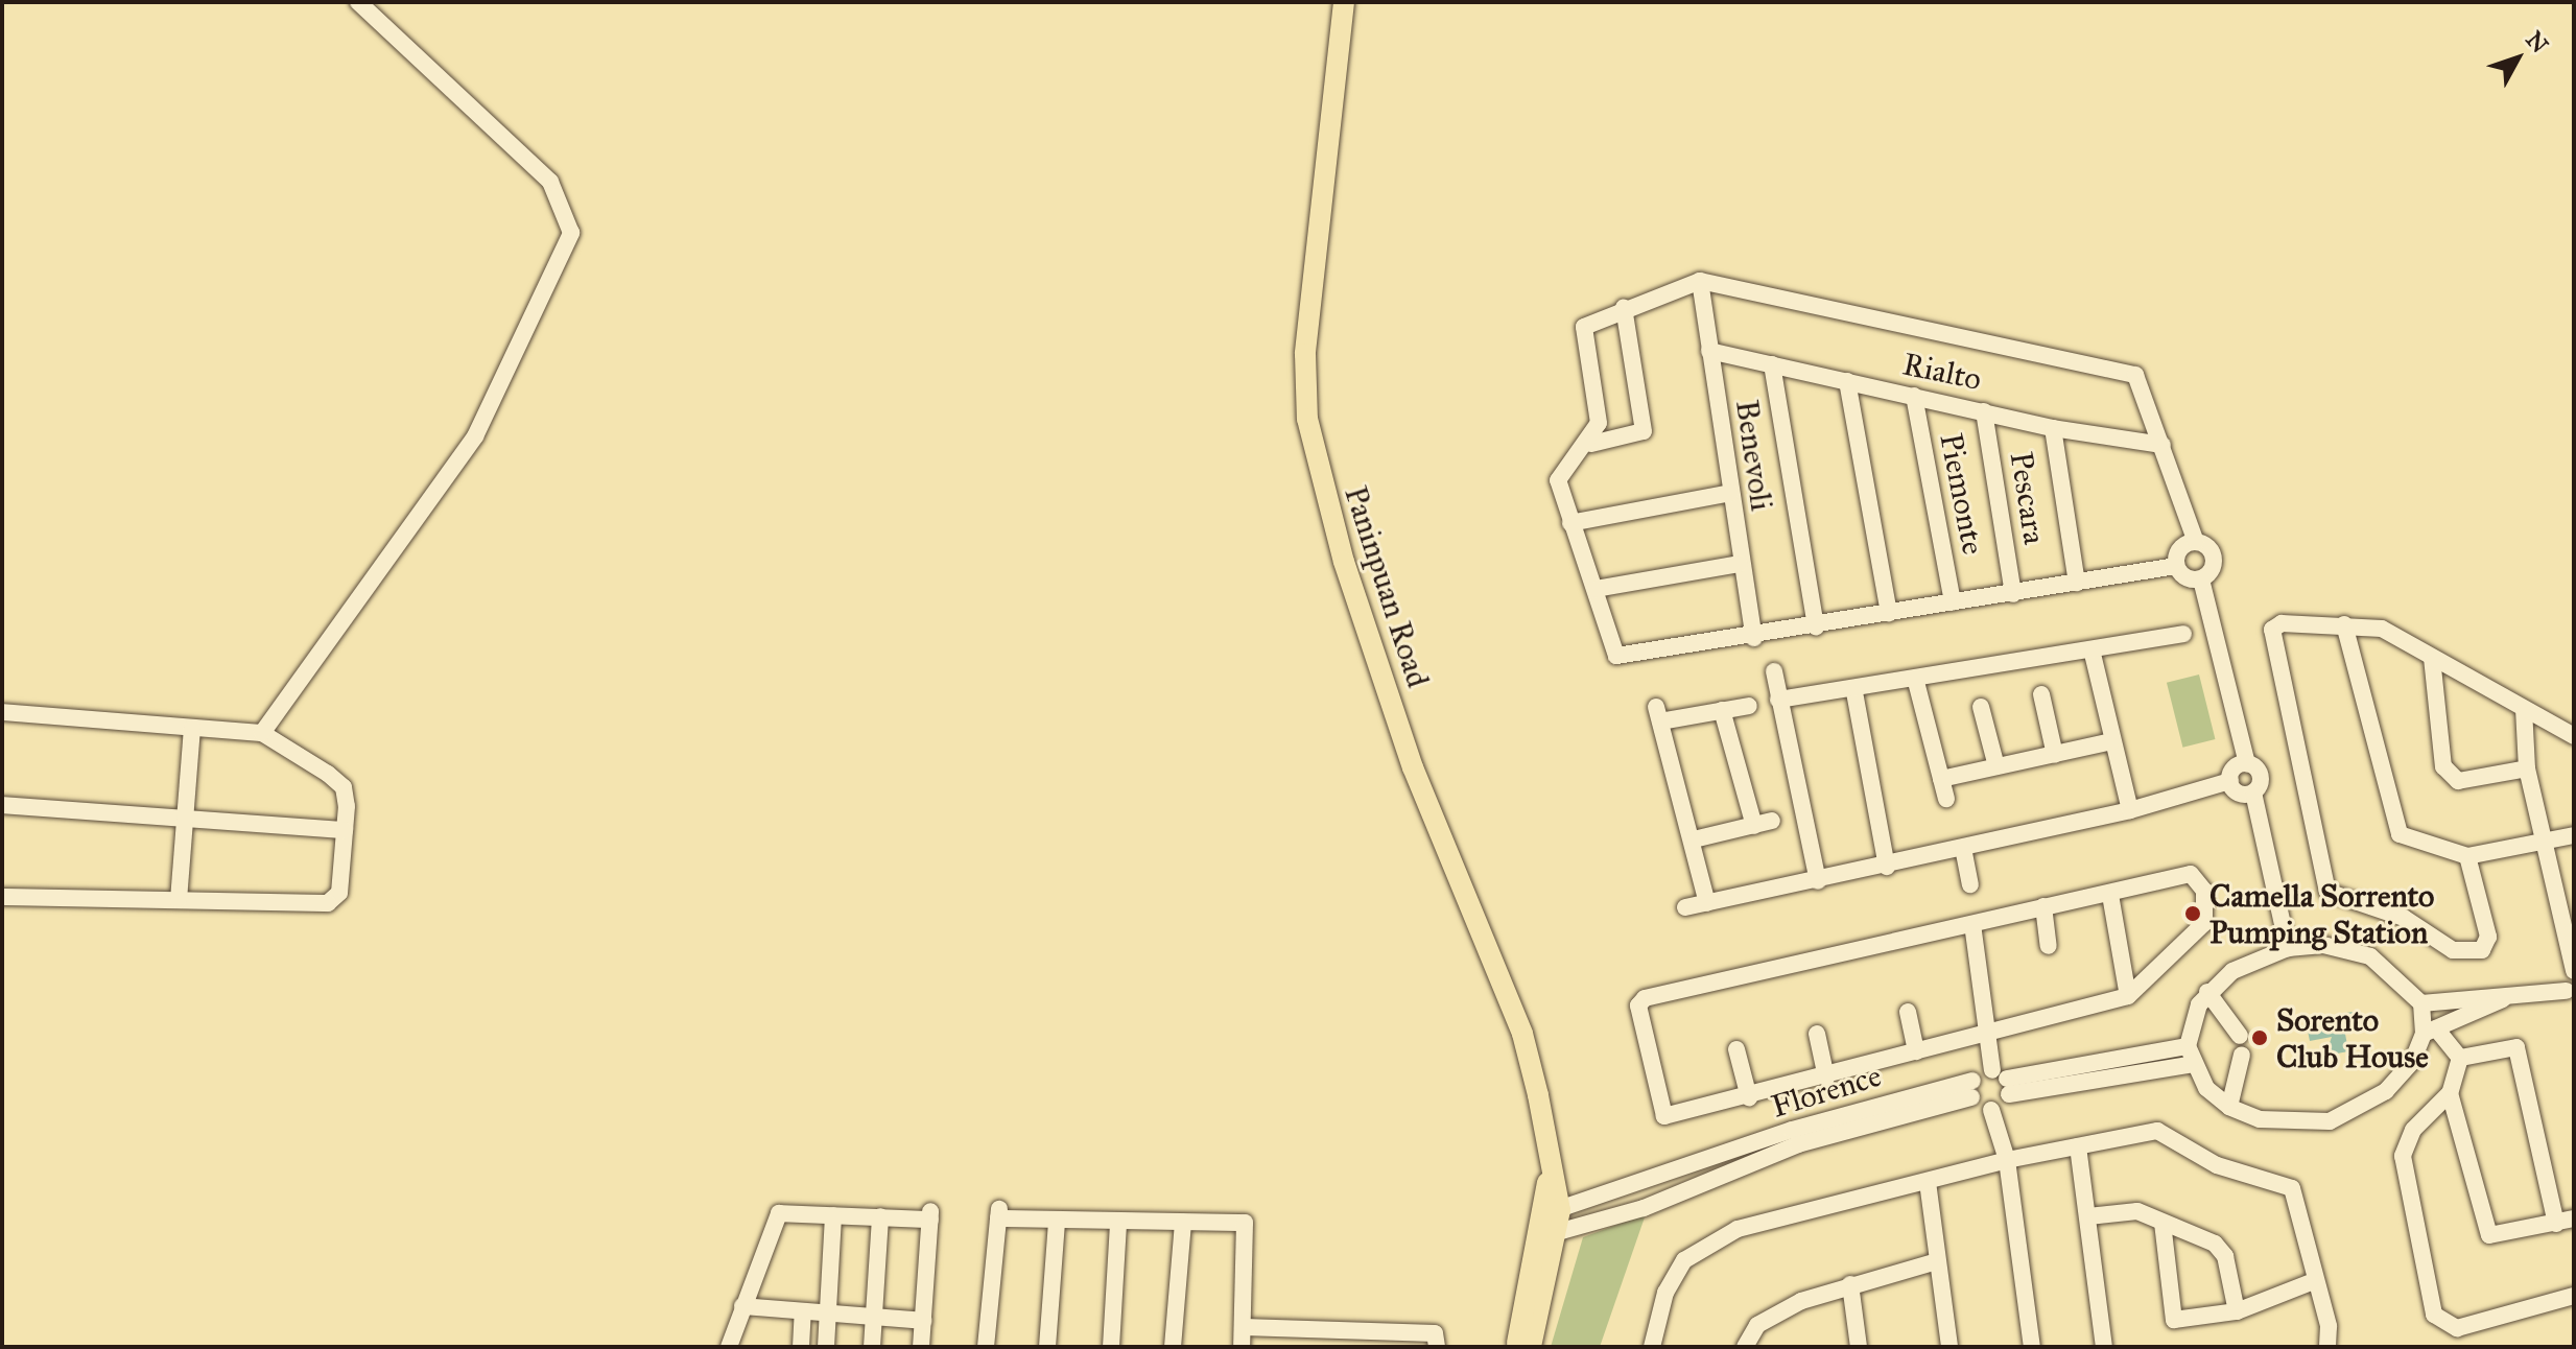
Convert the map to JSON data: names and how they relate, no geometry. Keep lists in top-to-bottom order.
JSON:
{
  "streets": {
    "main road": ["Paninpuan Road"],
    "street": [
      "Rialto",
      "Benevoli",
      "Piemonte",
      "Pescara",
      "Florence"
    ]
  },
  "crossings": [
    ["Rialto", "Benevoli"],
    ["Rialto", "Piemonte"],
    ["Rialto", "Pescara"],
    ["Paninpuan Road", "Florence"]
  ],
  "places": ["Camella Sorrento Pumping Station", "Sorento Club House"],
  "north": "top right"
}
